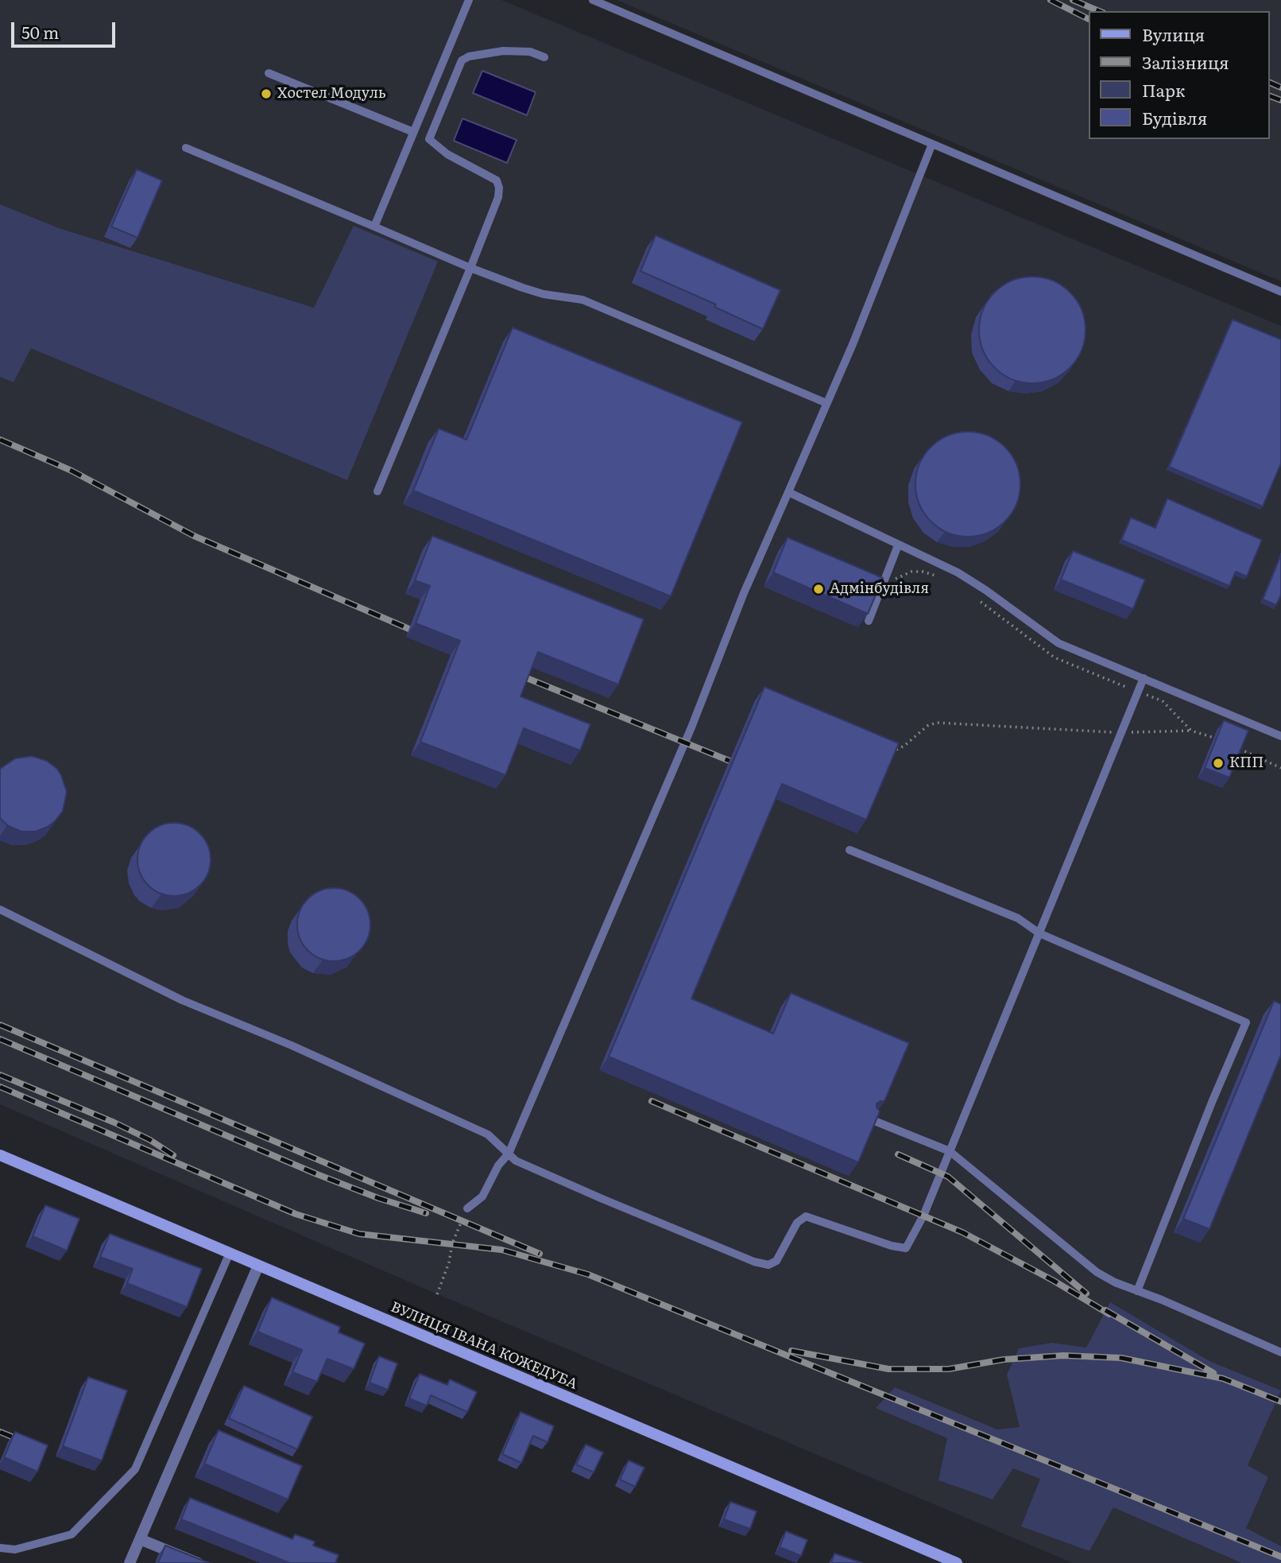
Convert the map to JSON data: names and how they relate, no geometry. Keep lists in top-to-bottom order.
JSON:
{
  "streets": {
    "street": ["ВУЛИЦЯ ІВАНА КОЖЕДУБА"]
  },
  "places": ["Хостел Модуль", "Адмінбудівля", "КПП"],
  "legend": [
    "Вулиця",
    "Залізниця",
    "Парк",
    "Будівля"
  ],
  "scale_bar": "50 m"
}
